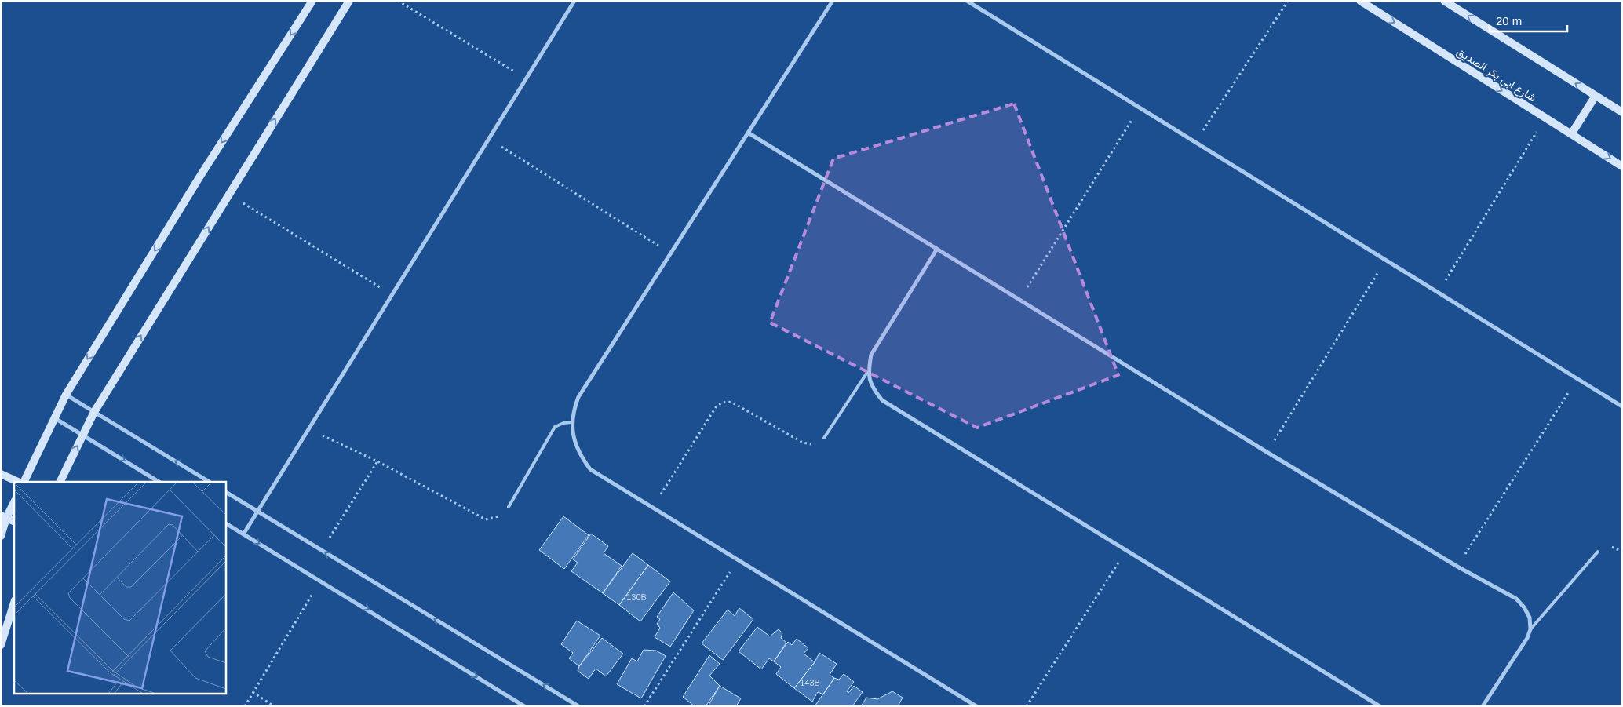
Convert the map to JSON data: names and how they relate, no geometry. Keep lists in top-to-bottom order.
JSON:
{
  "streets": {
    "street": ["شارع ابى بكر الصديق"]
  },
  "house_numbers": ["130B", "143B"],
  "scale_bar": "20 m"
}
